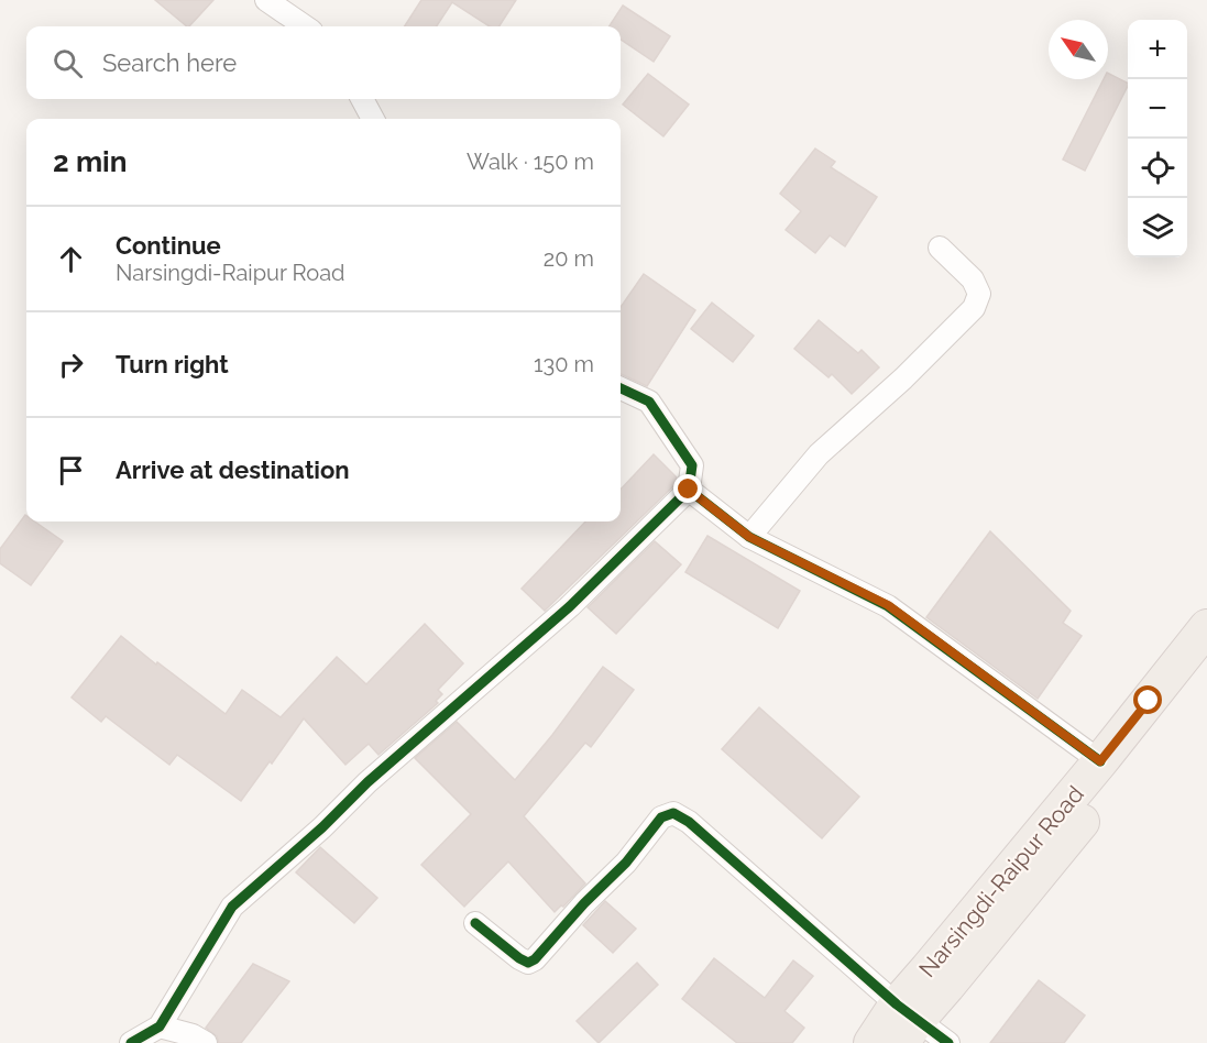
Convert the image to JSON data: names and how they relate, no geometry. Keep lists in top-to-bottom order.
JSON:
{
  "streets": {
    "main road": ["Narsingdi-Raipur Road"]
  },
  "north": "top left",
  "page": {
    "map_buttons": ["+", "−"],
    "search": "Search here",
    "heading": ["2 min", "Walk · 150 m"],
    "list": [
      ["Continue", "Narsingdi-Raipur Road", "20 m"],
      ["Turn right", "130 m"],
      "Arrive at destination"
    ]
  }
}
